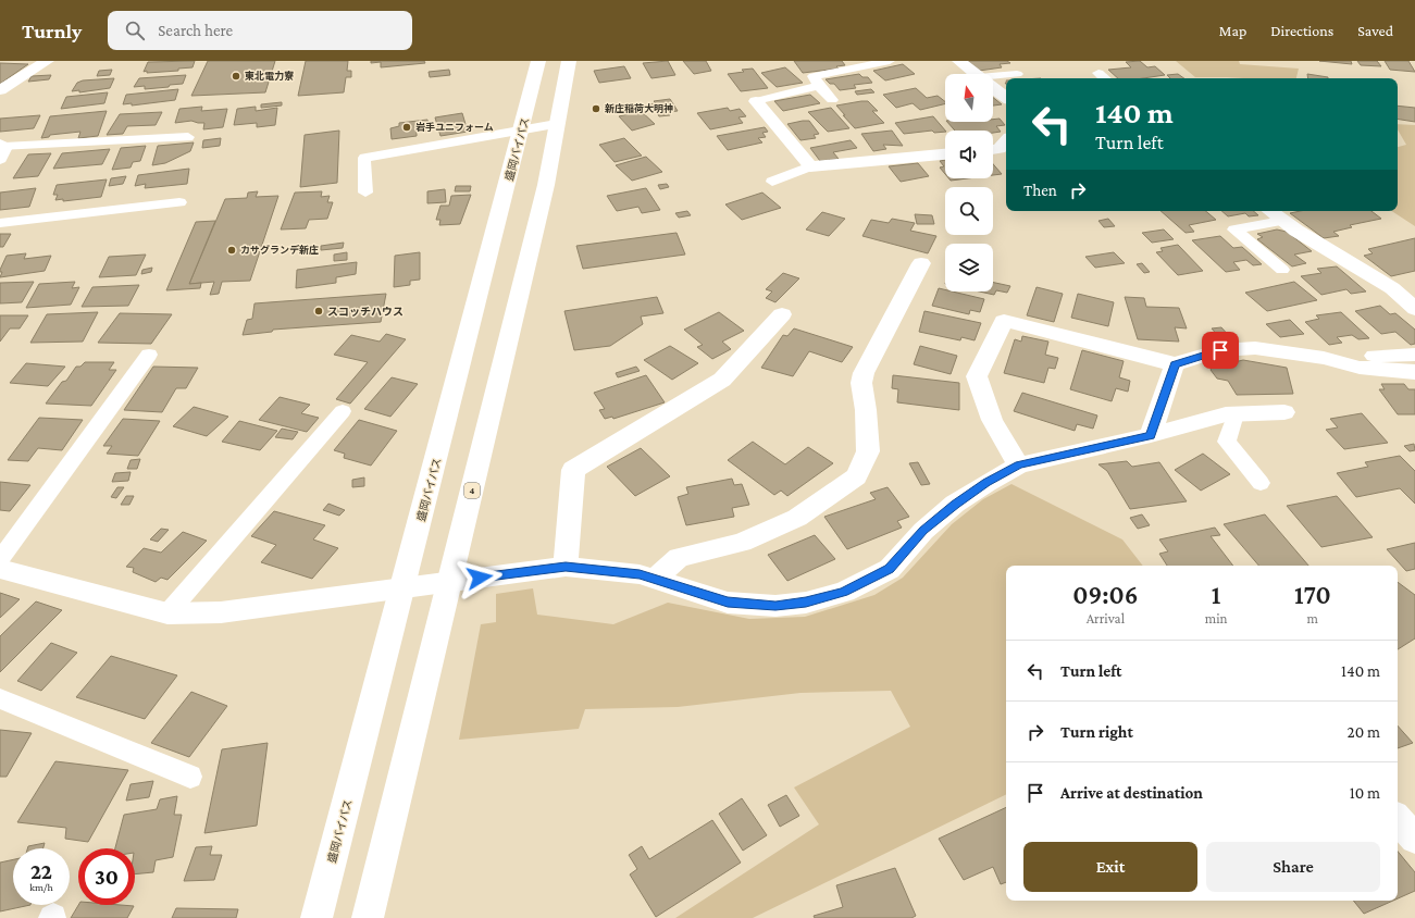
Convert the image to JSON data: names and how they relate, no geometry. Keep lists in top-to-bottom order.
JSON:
{
  "streets": {
    "main road": ["盛岡バイパス", "4"]
  },
  "places": [
    "東北電力寮",
    "新庄稲荷大明神",
    "岩手ユニフォーム",
    "カサグランデ新庄",
    "スコッチハウス"
  ],
  "north": "top",
  "page": {
    "header": "Turnly",
    "search": "Search here",
    "nav": ["Map", "Directions", "Saved"],
    "turn": ["140 m", "Turn left"],
    "then": "Then",
    "eta": [
      "09:06",
      "Arrival",
      "1",
      "min",
      "170",
      "m"
    ],
    "list": [
      {
        "name": "Turn left",
        "value": "140 m"
      },
      {
        "name": "Turn right",
        "value": "20 m"
      },
      {
        "name": "Arrive at destination",
        "value": "10 m"
      }
    ],
    "buttons": ["Exit", "Share"],
    "speed": "22 km/h",
    "limit": "30"
  }
}
